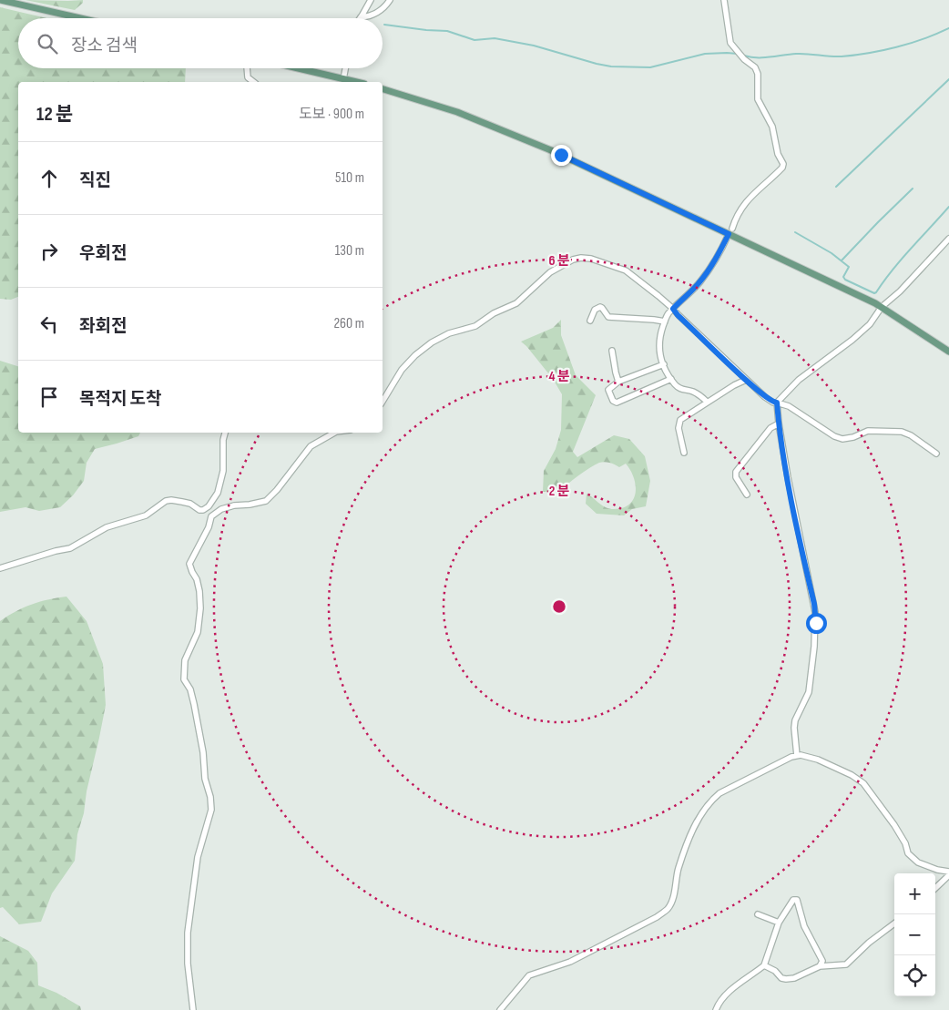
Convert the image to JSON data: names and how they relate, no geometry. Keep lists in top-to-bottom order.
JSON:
{
  "page": {
    "search": "장소 검색",
    "heading": ["12 분", "도보 · 900 m"],
    "list": [
      ["직진", "510 m"],
      ["우회전", "130 m"],
      ["좌회전", "260 m"],
      "목적지 도착"
    ],
    "map_buttons": ["+", "−"]
  },
  "rings": ["6 분", "4 분", "2 분"]
}
